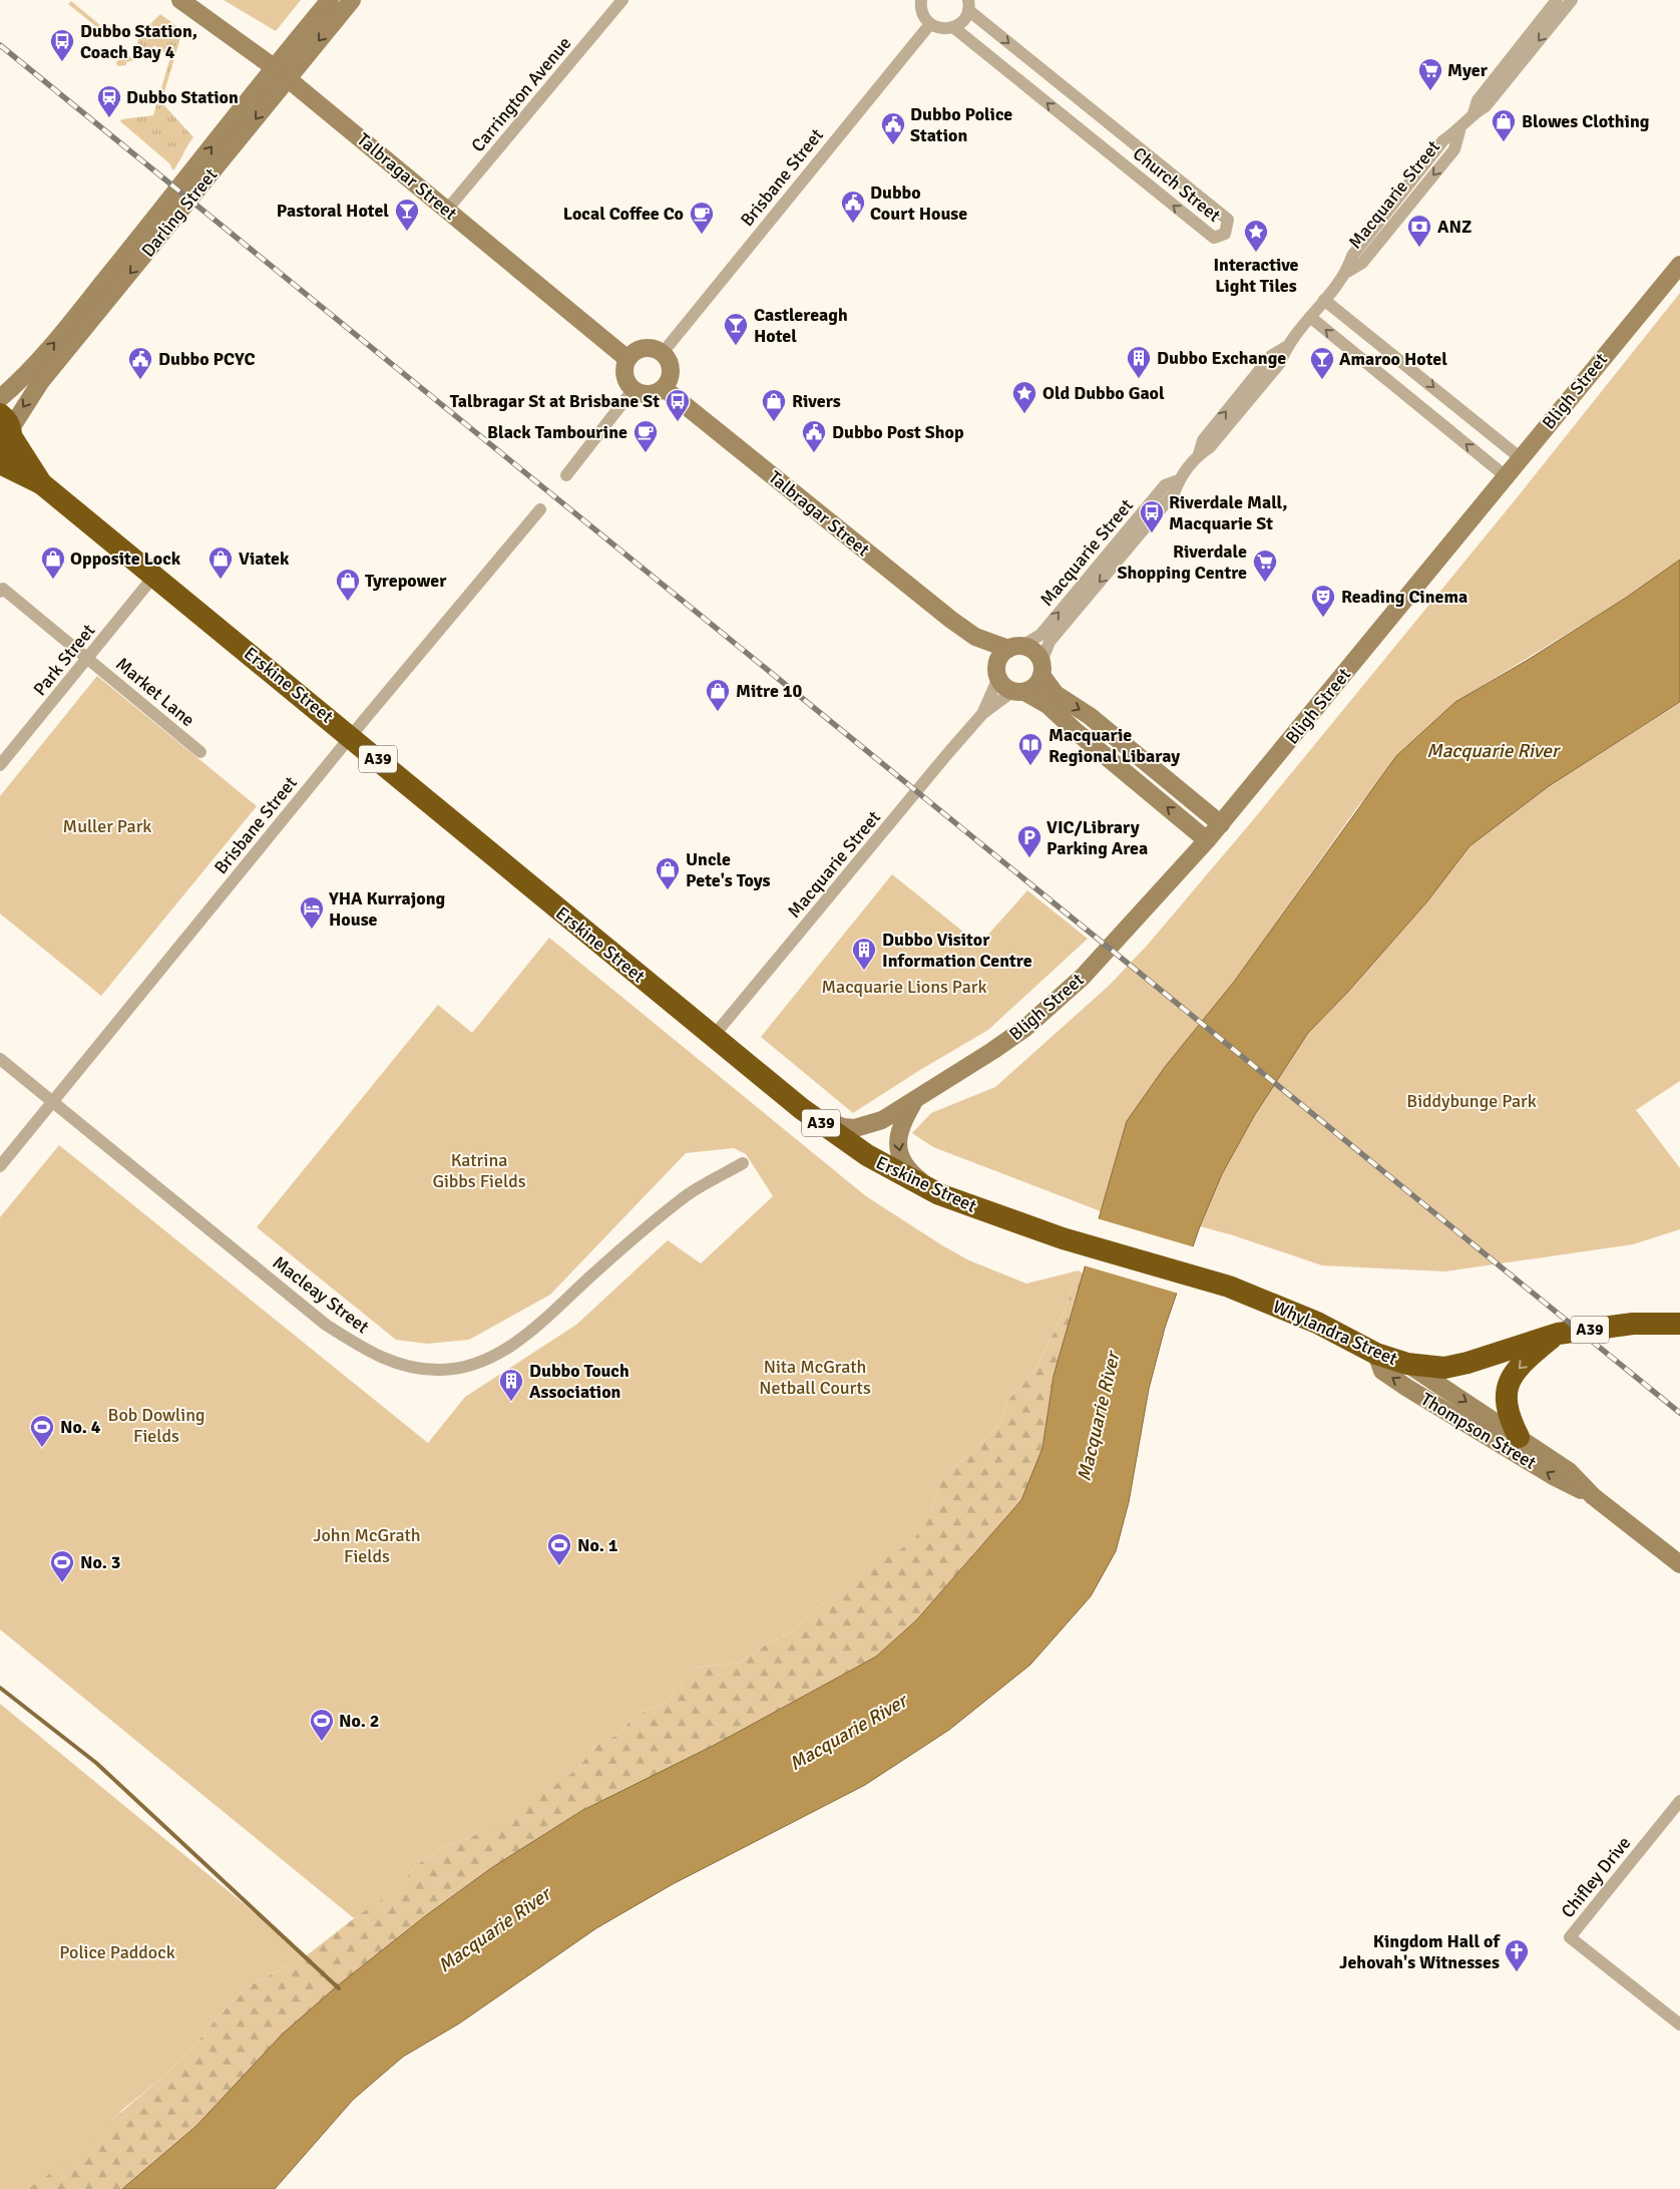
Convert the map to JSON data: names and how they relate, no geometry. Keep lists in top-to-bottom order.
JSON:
{
  "streets": {
    "highway": ["Erskine Street", "A39", "Whylandra Street"],
    "street": [
      "Carrington Avenue",
      "Talbragar Street",
      "Brisbane Street",
      "Church Street",
      "Macquarie Street",
      "Darling Street",
      "Bligh Street",
      "Park Street",
      "Market Lane",
      "Macleay Street",
      "Thompson Street",
      "Chifley Drive"
    ]
  },
  "crossings": [
    ["Carrington Avenue", "Talbragar Street"],
    ["Talbragar Street", "Brisbane Street"],
    ["Talbragar Street", "Macquarie Street"],
    ["Talbragar Street", "Darling Street"],
    ["Brisbane Street", "Erskine Street"],
    ["Brisbane Street", "Macleay Street"],
    ["Macquarie Street", "Erskine Street"],
    ["Darling Street", "Erskine Street"],
    ["Bligh Street", "Erskine Street"],
    ["Park Street", "Erskine Street"],
    ["Park Street", "Market Lane"],
    ["Erskine Street", "Whylandra Street"],
    ["Whylandra Street", "Thompson Street"]
  ],
  "water": ["Macquarie River"],
  "parks": [
    "Muller Park",
    "Macquarie Lions Park",
    "Biddybunge Park",
    "Katrina Gibbs Fields",
    "Nita McGrath Netball Courts",
    "Bob Dowling Fields",
    "John McGrath Fields",
    "Police Paddock"
  ],
  "places": {
    "bus stop": ["Dubbo Station, Coach Bay 4", "Talbragar St at Brisbane St", "Riverdale Mall, Macquarie St"],
    "supermarket": ["Myer", "Riverdale Shopping Centre"],
    "station": ["Dubbo Station"],
    "shop": [
      "Blowes Clothing",
      "Rivers",
      "Opposite Lock",
      "Viatek",
      "Tyrepower",
      "Mitre 10",
      "Uncle Pete's Toys"
    ],
    "public building": [
      "Dubbo Police Station",
      "Dubbo Court House",
      "Dubbo PCYC",
      "Dubbo Post Shop"
    ],
    "bar": ["Pastoral Hotel", "Castlereagh Hotel", "Amaroo Hotel"],
    "cafe": ["Local Coffee Co", "Black Tambourine"],
    "bank": ["ANZ"],
    "place": ["Interactive Light Tiles", "Old Dubbo Gaol"],
    "building": ["Dubbo Exchange", "Dubbo Visitor Information Centre", "Dubbo Touch Association"],
    "theatre": ["Reading Cinema"],
    "library": ["Macquarie Regional Libaray"],
    "parking": ["VIC/Library Parking Area"],
    "hotel": ["YHA Kurrajong House"],
    "sports": [
      "No. 4",
      "No. 1",
      "No. 3",
      "No. 2"
    ],
    "church": ["Kingdom Hall of Jehovah's Witnesses"]
  }
}
